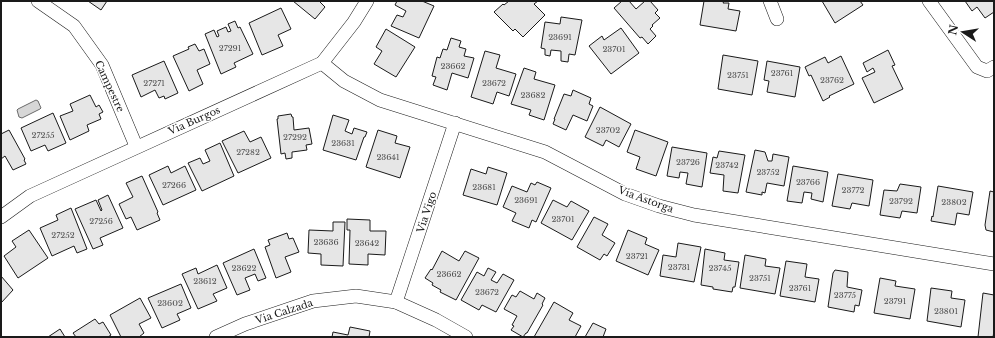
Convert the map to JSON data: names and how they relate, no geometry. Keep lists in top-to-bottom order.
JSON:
{
  "streets": {
    "street": [
      "Campestre",
      "Via Burgos",
      "Via Astorga",
      "Via Vigo",
      "Via Calzada"
    ]
  },
  "crossings": [
    ["Campestre", "Via Burgos"],
    ["Via Burgos", "Via Astorga"],
    ["Via Astorga", "Via Vigo"],
    ["Via Vigo", "Via Calzada"]
  ],
  "house_numbers": [
    "23691",
    "27291",
    "23701",
    "23662",
    "23761",
    "23751",
    "23762",
    "27271",
    "23672",
    "23682",
    "23702",
    "27255",
    "27292",
    "23631",
    "27282",
    "23641",
    "23726",
    "23742",
    "23752",
    "23766",
    "27266",
    "23681",
    "23772",
    "23691",
    "23792",
    "23802",
    "23701",
    "27256",
    "27252",
    "23636",
    "23642",
    "23721",
    "23731",
    "23622",
    "23745",
    "23662",
    "23751",
    "23612",
    "23761",
    "23672",
    "23775",
    "23791",
    "23602",
    "23801"
  ],
  "north": "left"
}
